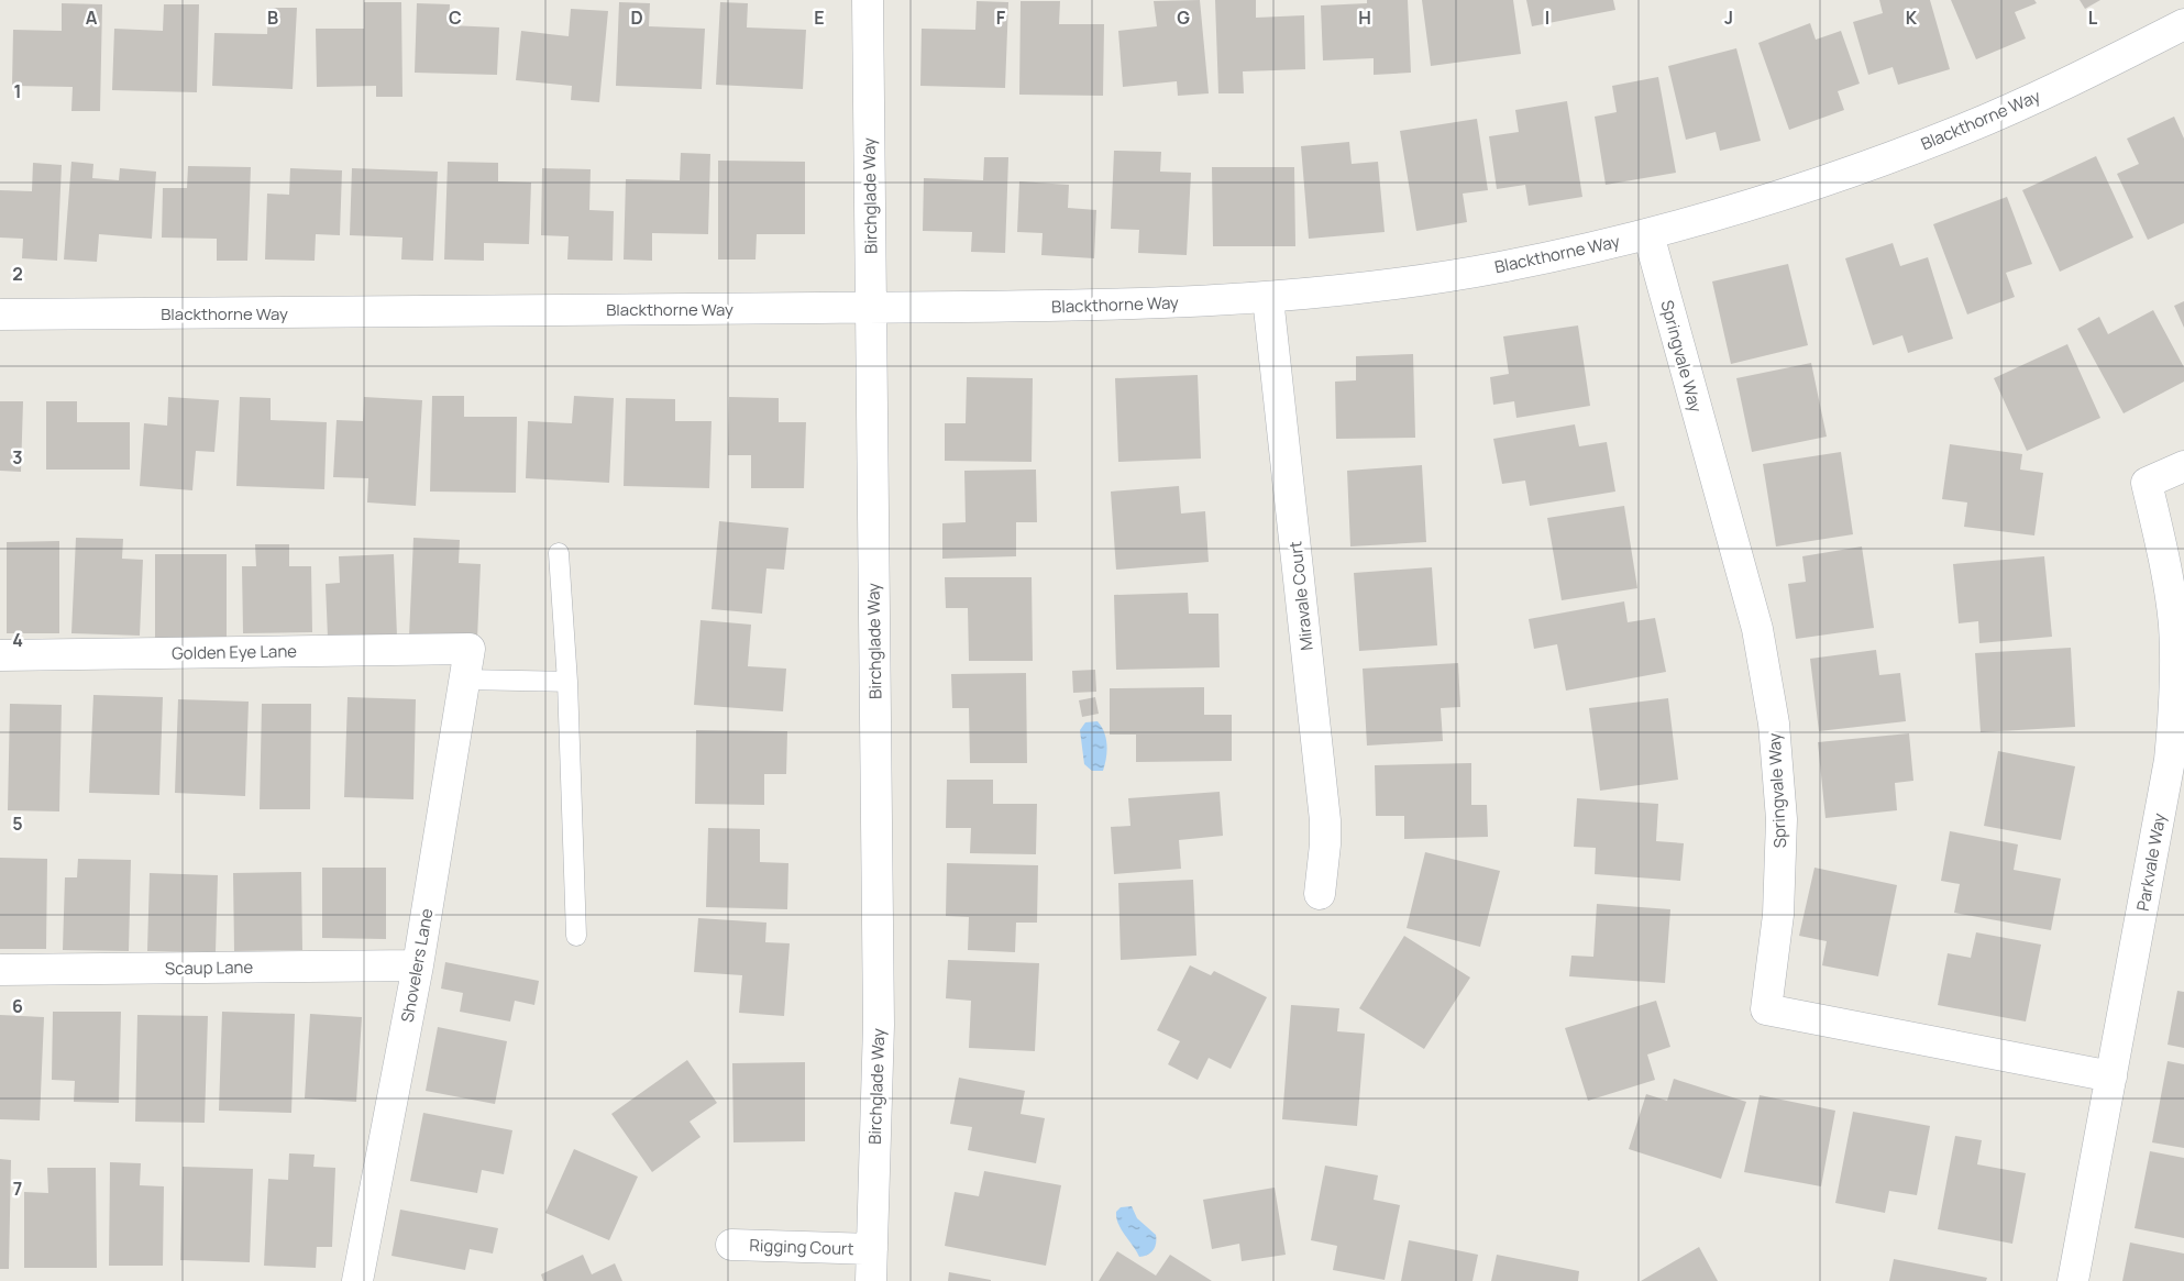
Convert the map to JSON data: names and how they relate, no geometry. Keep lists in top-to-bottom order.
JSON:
{
  "streets": {
    "street": [
      "Blackthorne Way",
      "Birchglade Way",
      "Springvale Way",
      "Miravale Court",
      "Golden Eye Lane",
      "Parkvale Way",
      "Shovelers Lane",
      "Scaup Lane",
      "Rigging Court"
    ]
  },
  "crossings": [
    ["Blackthorne Way", "Birchglade Way"],
    ["Blackthorne Way", "Springvale Way"],
    ["Blackthorne Way", "Miravale Court"],
    ["Birchglade Way", "Rigging Court"],
    ["Springvale Way", "Parkvale Way"],
    ["Golden Eye Lane", "Shovelers Lane"],
    ["Shovelers Lane", "Scaup Lane"]
  ],
  "grid": {
    "columns": [
      "A",
      "B",
      "C",
      "D",
      "E",
      "F",
      "G",
      "H",
      "I",
      "J",
      "K",
      "L"
    ],
    "rows": [
      "1",
      "2",
      "3",
      "4",
      "5",
      "6",
      "7"
    ]
  }
}
